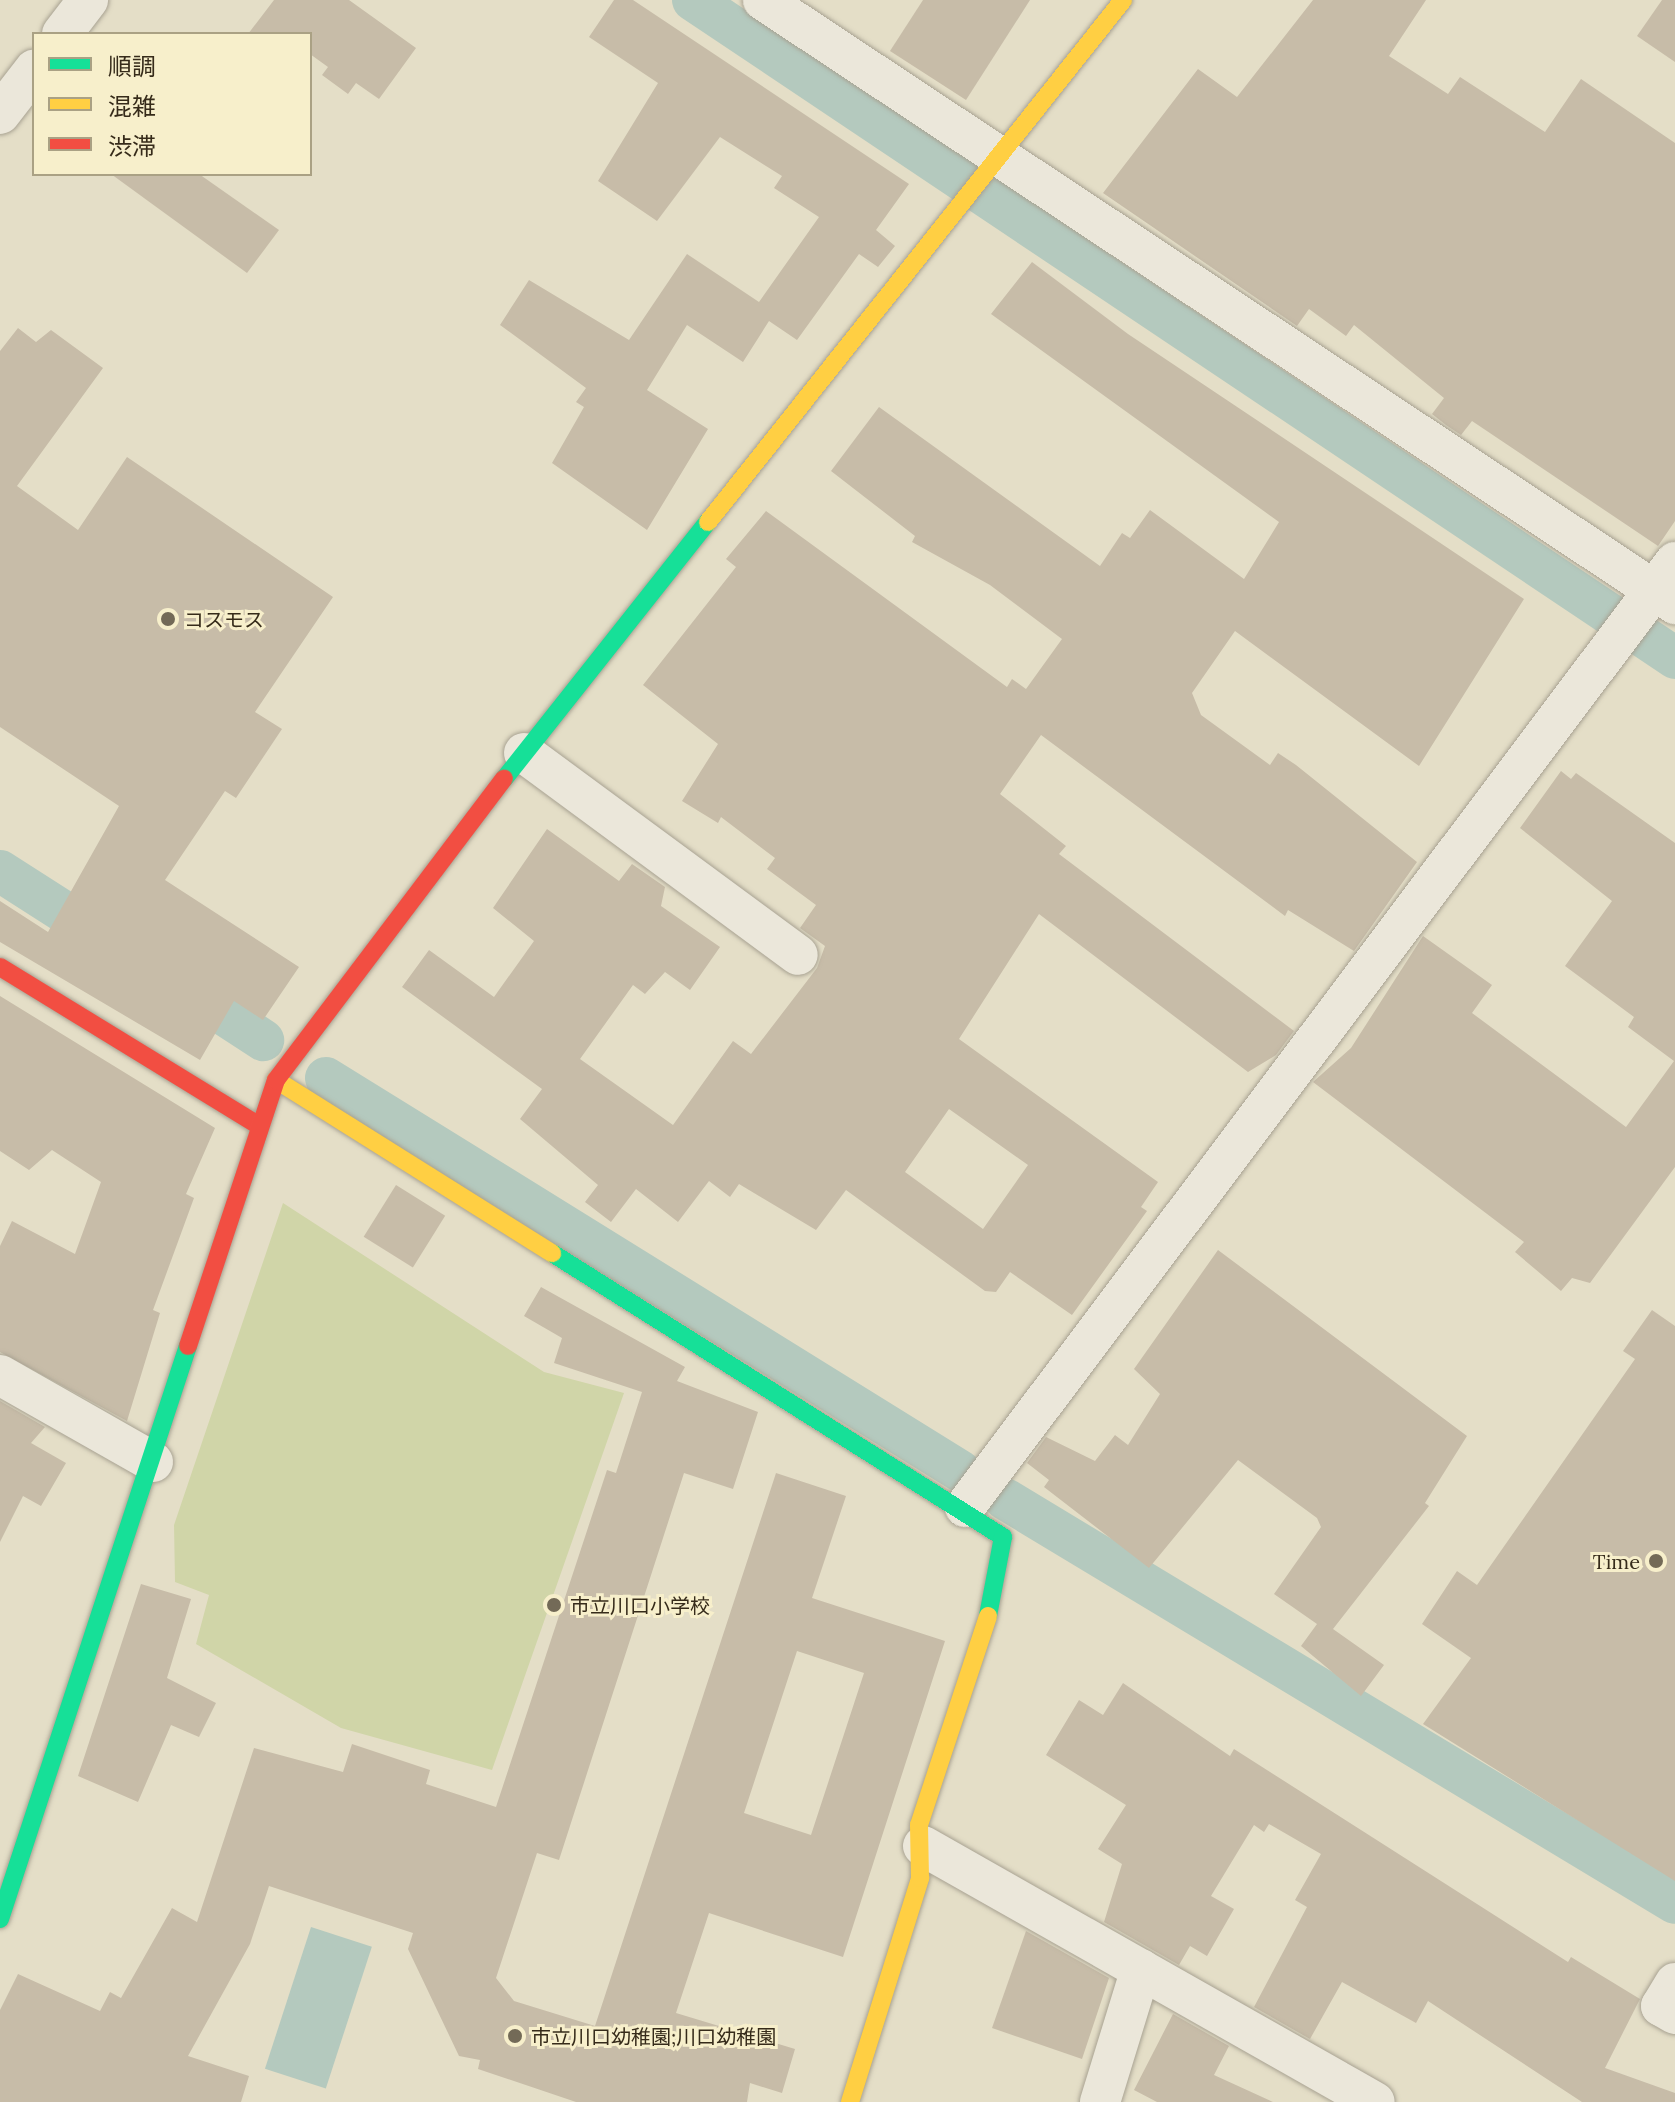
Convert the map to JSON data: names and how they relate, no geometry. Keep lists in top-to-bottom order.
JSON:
{
  "places": [
    "コスモス",
    "Time",
    "市立川口小学校",
    "市立川口幼稚園;川口幼稚園"
  ],
  "legend": ["順調", "混雑", "渋滞"]
}
